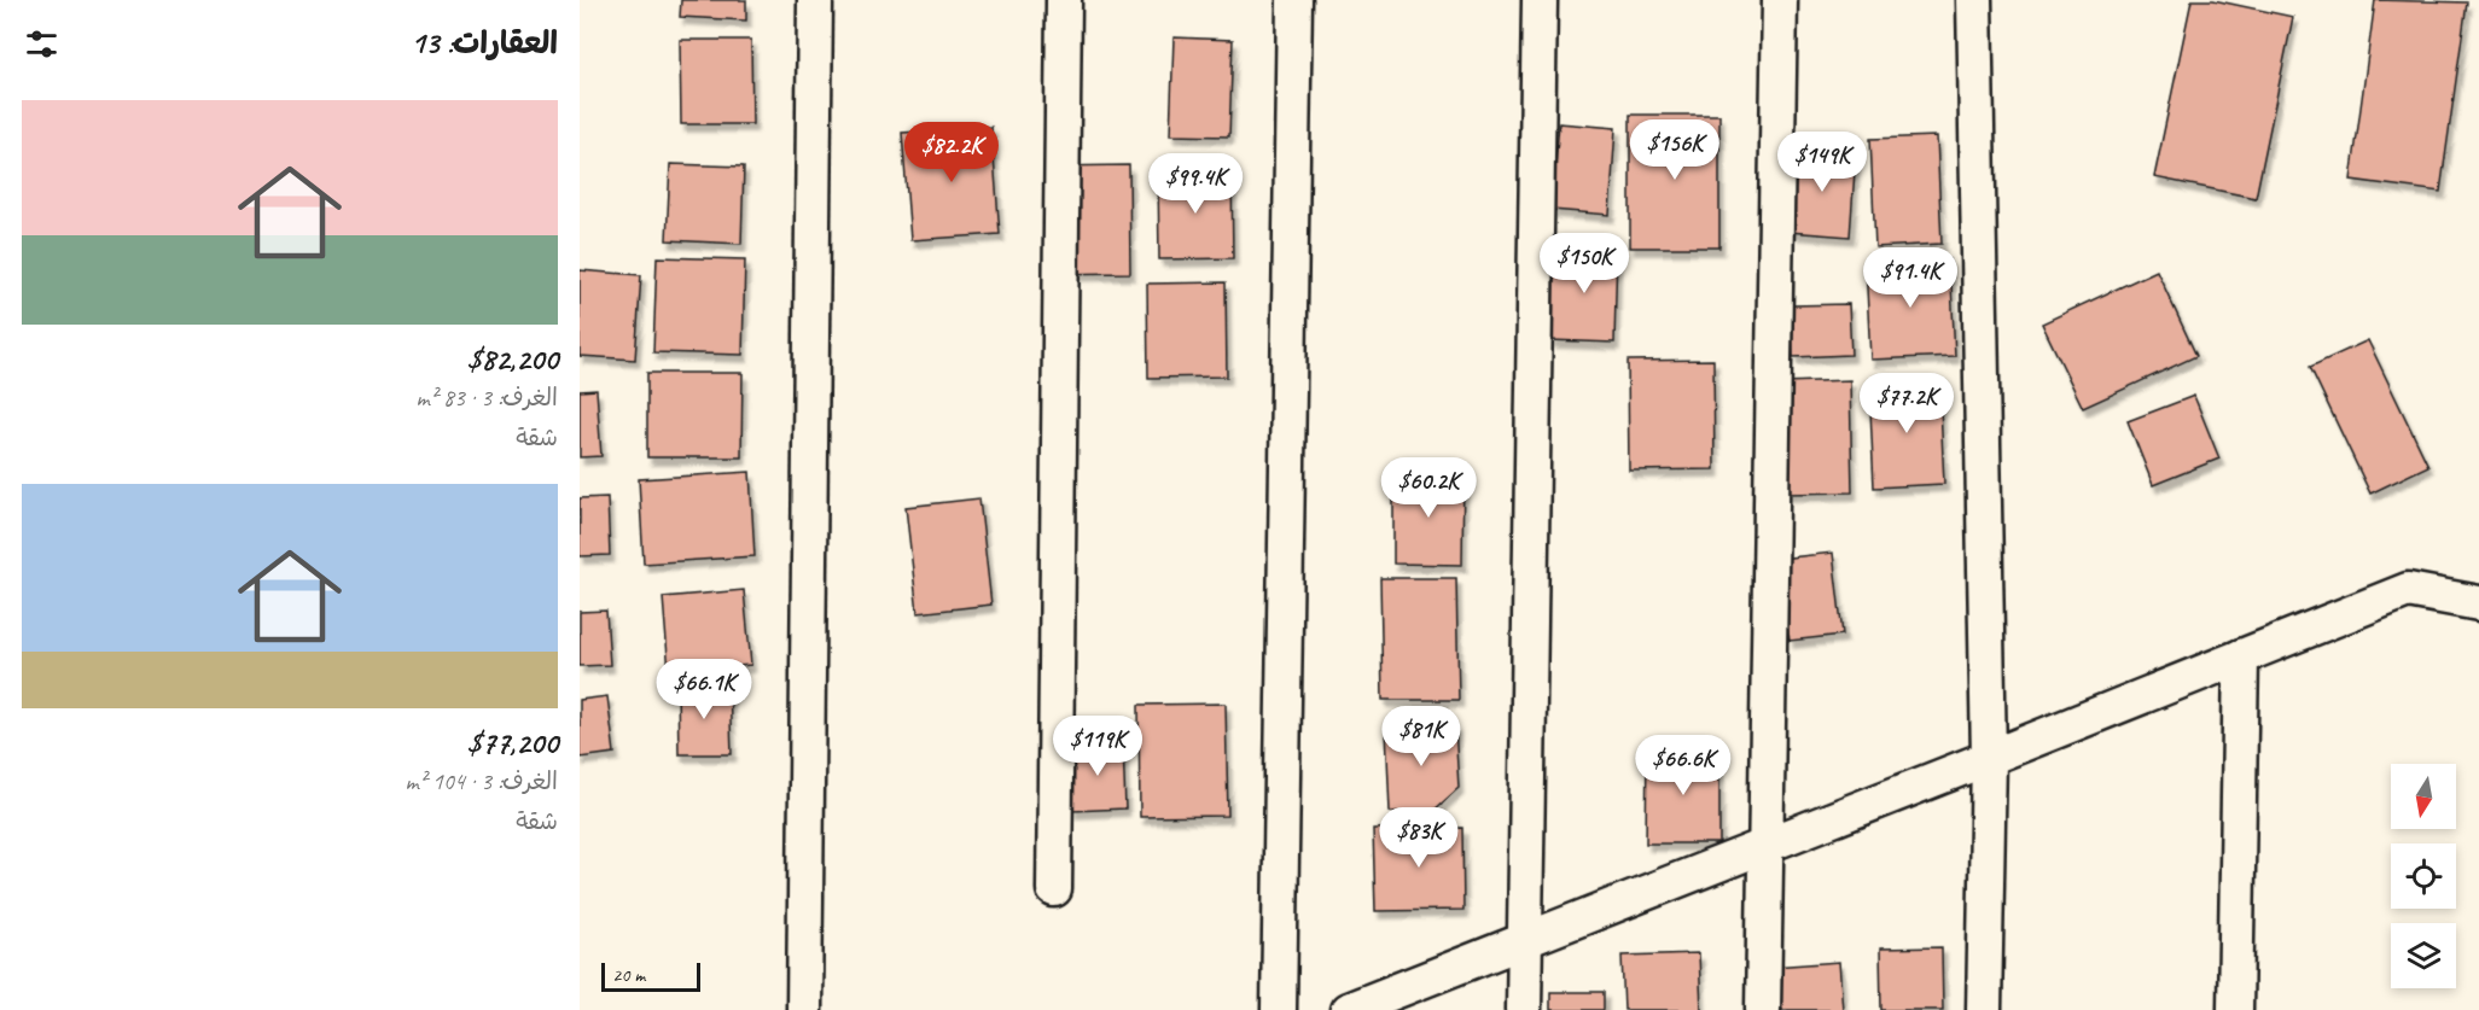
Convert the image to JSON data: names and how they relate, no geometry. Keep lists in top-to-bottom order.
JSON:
{
  "scale_bar": "20 m",
  "north": "bottom",
  "page": {
    "heading": "العقارات: 13",
    "list": [
      {
        "name": "$82,200",
        "note": "الغرف: 3 · 83 m² · شقة"
      },
      {
        "name": "$77,200",
        "note": "الغرف: 3 · 104 m² · شقة"
      }
    ],
    "price": [
      "$156K",
      "$82.2K",
      "$149K",
      "$99.4K",
      "$150K",
      "$91.4K",
      "$77.2K",
      "$60.2K",
      "$66.1K",
      "$81K",
      "$119K",
      "$66.6K",
      "$83K"
    ],
    "scale": "20 m"
  }
}
